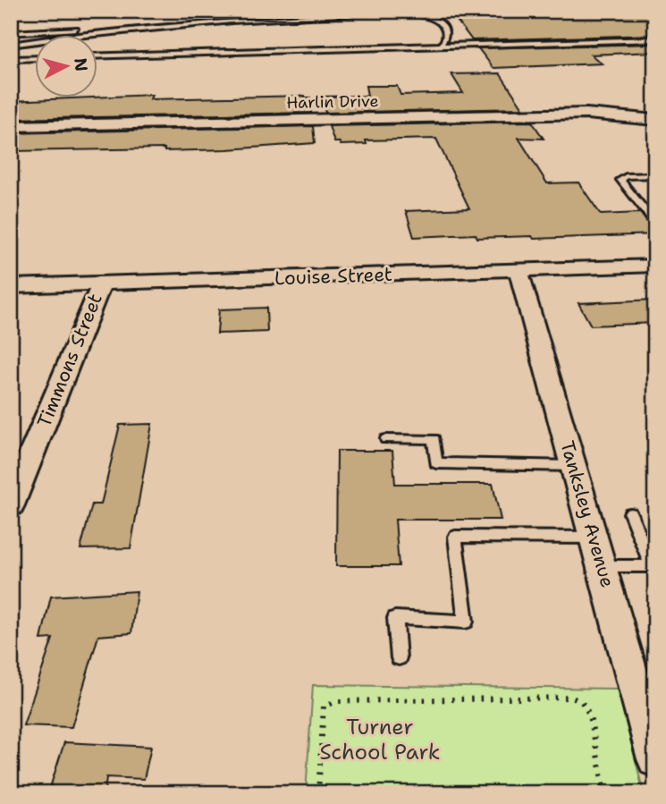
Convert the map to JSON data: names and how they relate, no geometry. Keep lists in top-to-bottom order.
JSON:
{
  "streets": {
    "street": [
      "Harlin Drive",
      "Louise Street",
      "Timmons Street",
      "Tanksley Avenue"
    ]
  },
  "crossings": [
    ["Louise Street", "Timmons Street"],
    ["Louise Street", "Tanksley Avenue"]
  ],
  "parks": ["Turner School Park"],
  "north": "right"
}
